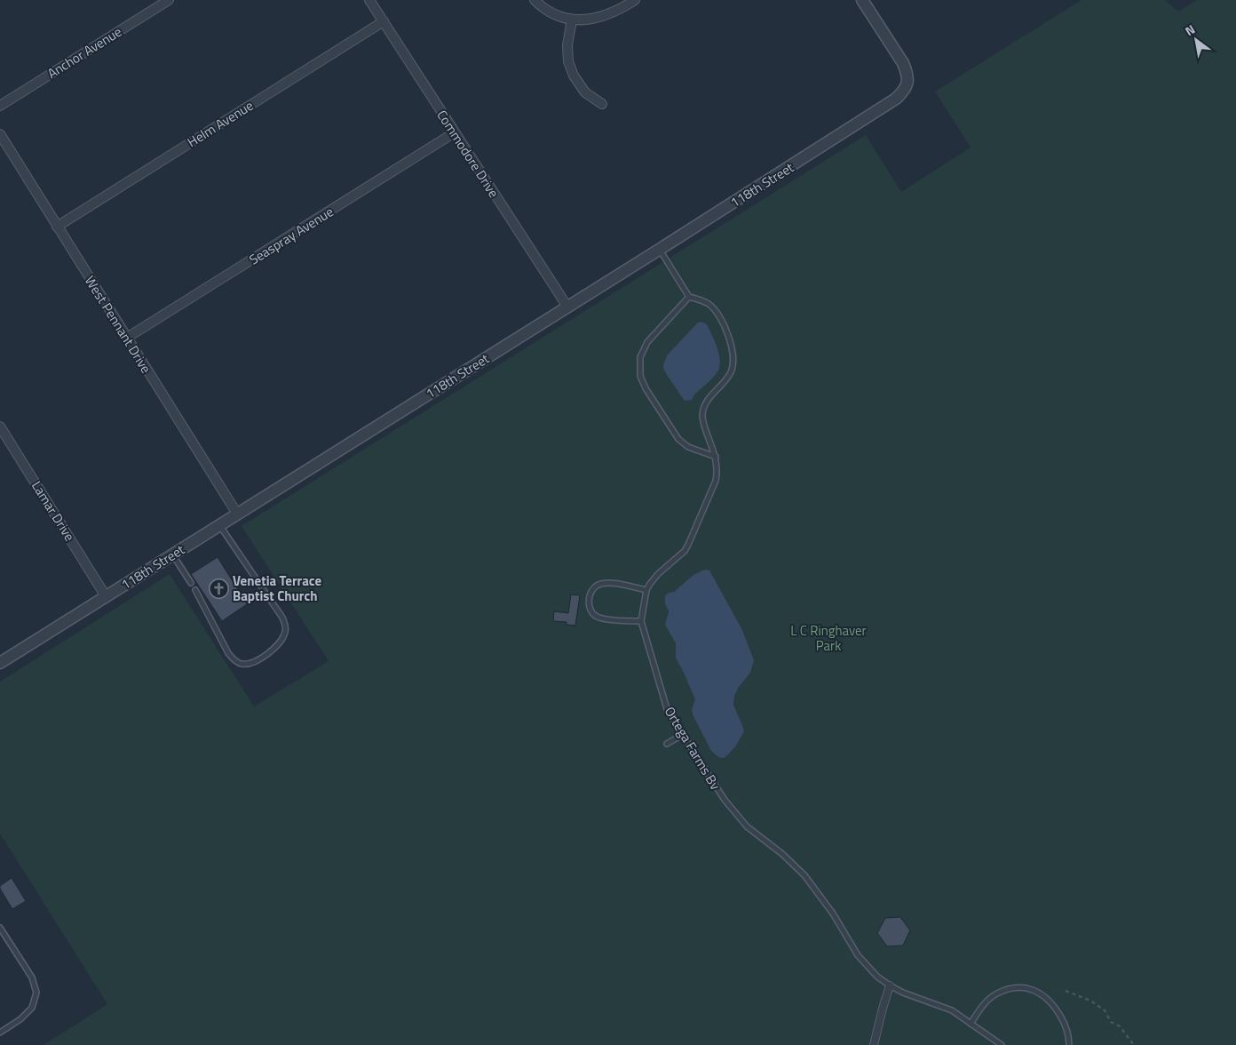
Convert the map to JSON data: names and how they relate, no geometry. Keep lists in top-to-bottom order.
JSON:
{
  "streets": {
    "street": [
      "Anchor Avenue",
      "Helm Avenue",
      "Commodore Drive",
      "118th Street",
      "Seaspray Avenue",
      "West Pennant Drive",
      "Lamar Drive"
    ],
    "lane": ["Ortega Farms Bv"]
  },
  "crossings": [
    ["Helm Avenue", "Commodore Drive"],
    ["Helm Avenue", "West Pennant Drive"],
    ["Commodore Drive", "118th Street"],
    ["Commodore Drive", "Seaspray Avenue"],
    ["118th Street", "West Pennant Drive"],
    ["118th Street", "Lamar Drive"],
    ["Seaspray Avenue", "West Pennant Drive"]
  ],
  "parks": ["L C Ringhaver Park"],
  "places": {
    "church": ["Venetia Terrace Baptist Church"]
  },
  "north": "top left"
}
